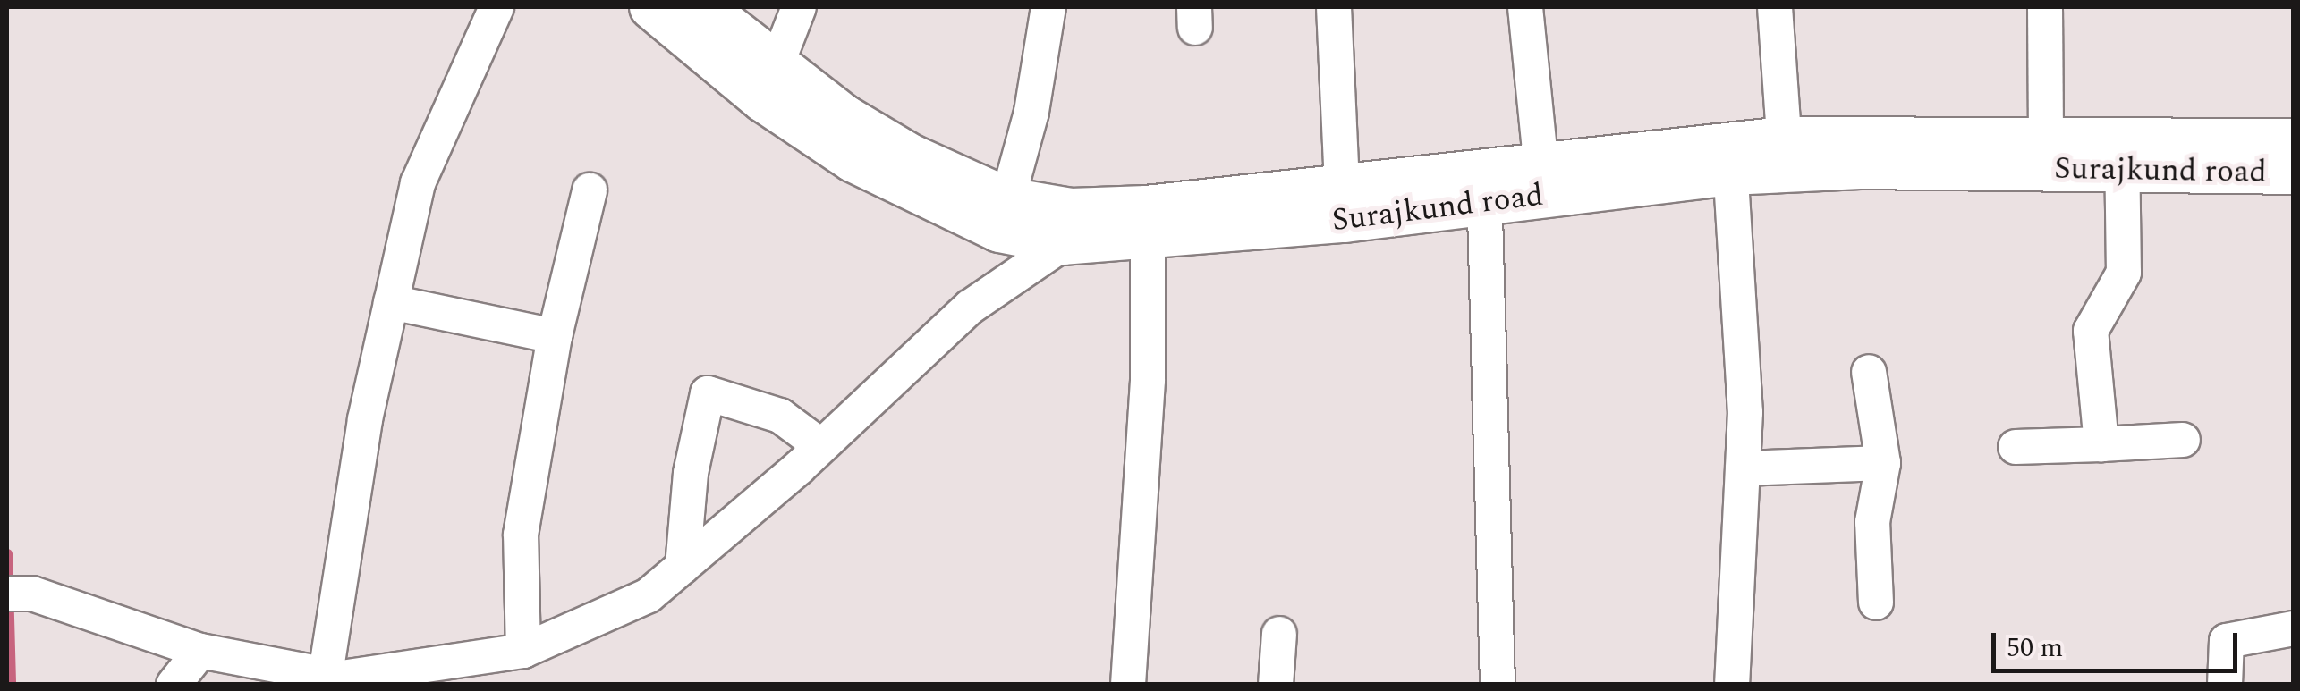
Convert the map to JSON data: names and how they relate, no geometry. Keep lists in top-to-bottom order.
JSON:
{
  "streets": {
    "street": ["Surajkund road"]
  },
  "scale_bar": "50 m"
}
